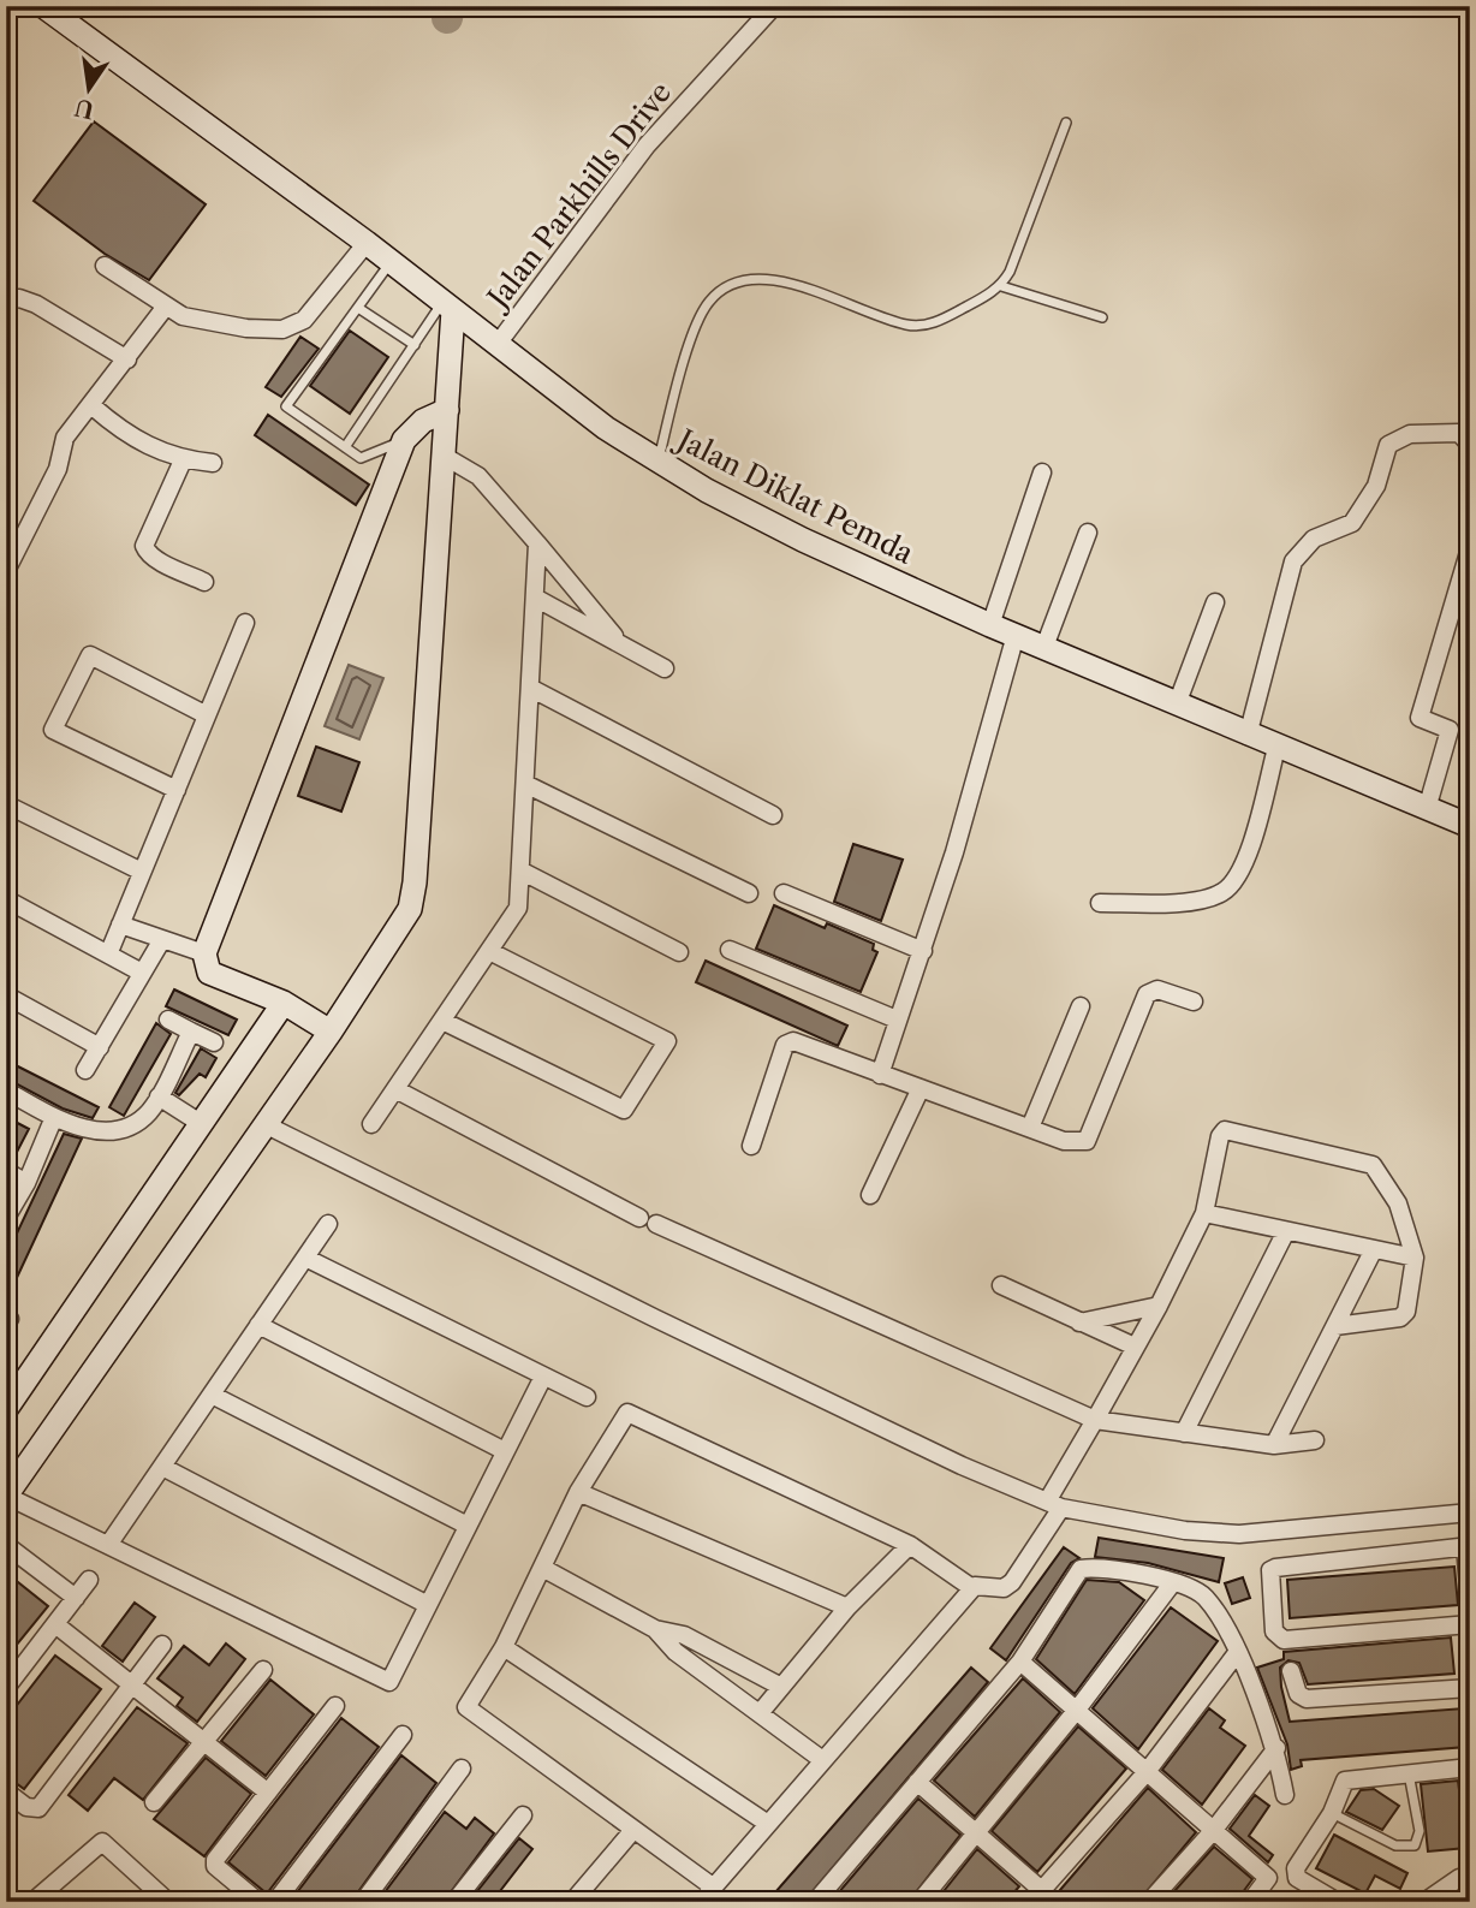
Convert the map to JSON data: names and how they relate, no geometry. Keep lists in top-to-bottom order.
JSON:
{
  "streets": {
    "street": ["Jalan Parkhills Drive", "Jalan Diklat Pemda"]
  },
  "crossings": [
    ["Jalan Parkhills Drive", "Jalan Diklat Pemda"]
  ],
  "north": "bottom"
}
